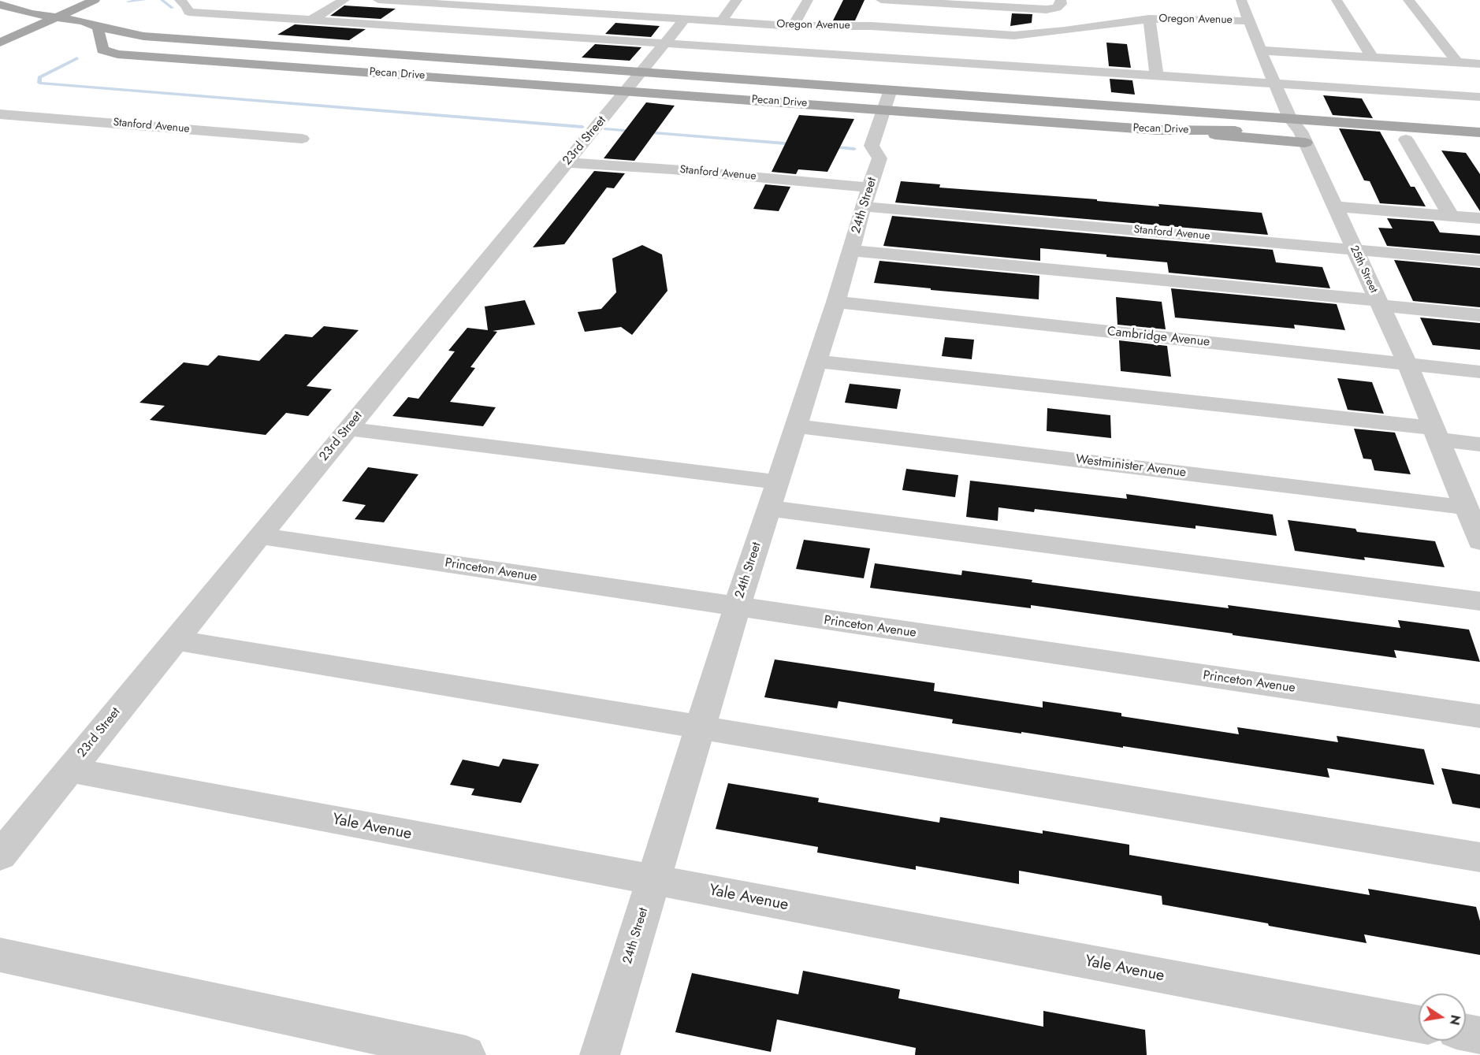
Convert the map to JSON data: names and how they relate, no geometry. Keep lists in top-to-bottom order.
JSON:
{
  "streets": {
    "main road": ["Pecan Drive"],
    "street": [
      "Oregon Avenue",
      "Stanford Avenue",
      "23rd Street",
      "24th Street",
      "25th Street",
      "Cambridge Avenue",
      "Westminister Avenue",
      "Princeton Avenue",
      "Yale Avenue"
    ]
  },
  "crossings": [
    ["Oregon Avenue", "23rd Street"],
    ["Oregon Avenue", "25th Street"],
    ["Pecan Drive", "23rd Street"],
    ["Pecan Drive", "24th Street"],
    ["Pecan Drive", "25th Street"],
    ["Stanford Avenue", "23rd Street"],
    ["Stanford Avenue", "24th Street"],
    ["Stanford Avenue", "25th Street"],
    ["23rd Street", "Princeton Avenue"],
    ["23rd Street", "Yale Avenue"],
    ["24th Street", "Cambridge Avenue"],
    ["24th Street", "Westminister Avenue"],
    ["24th Street", "Princeton Avenue"],
    ["24th Street", "Yale Avenue"],
    ["25th Street", "Cambridge Avenue"],
    ["25th Street", "Westminister Avenue"]
  ],
  "north": "right"
}
